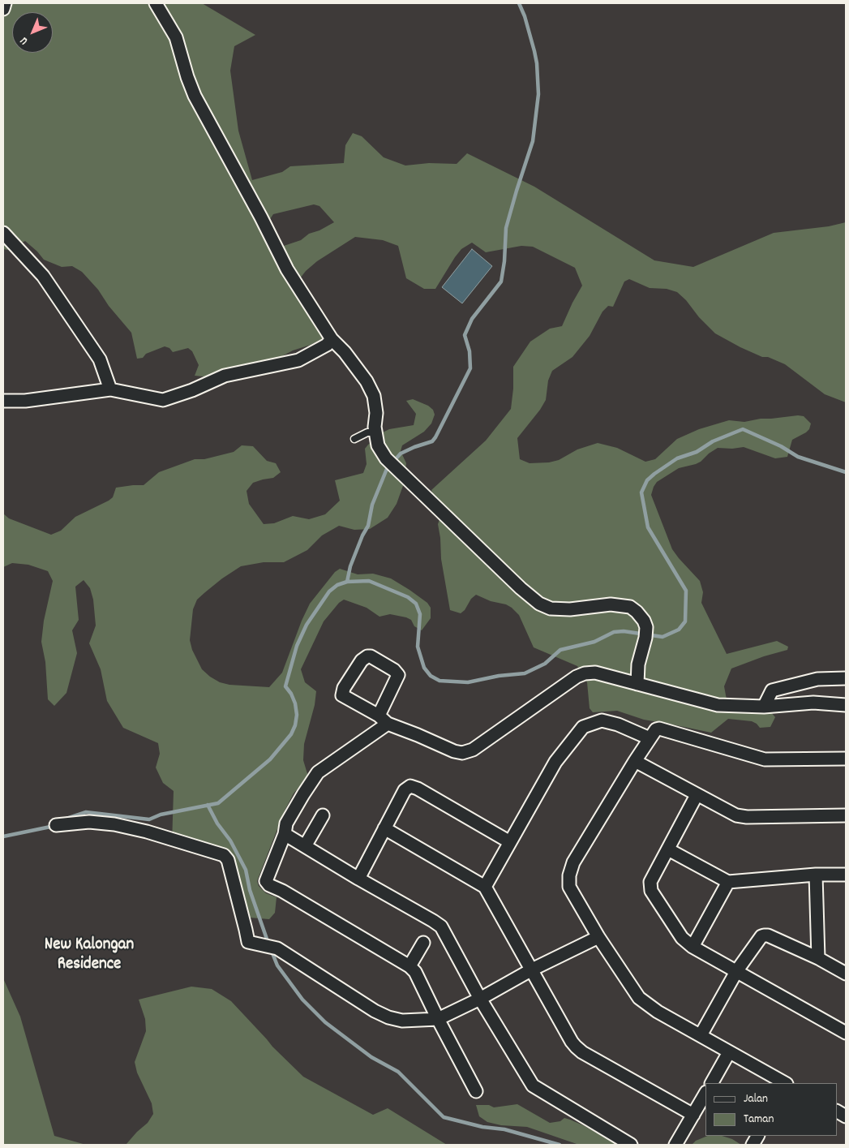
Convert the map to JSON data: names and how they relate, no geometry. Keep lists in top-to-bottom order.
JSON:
{
  "districts": ["New Kalongan Residence"],
  "legend": ["Jalan", "Taman"],
  "north": "bottom left"
}
